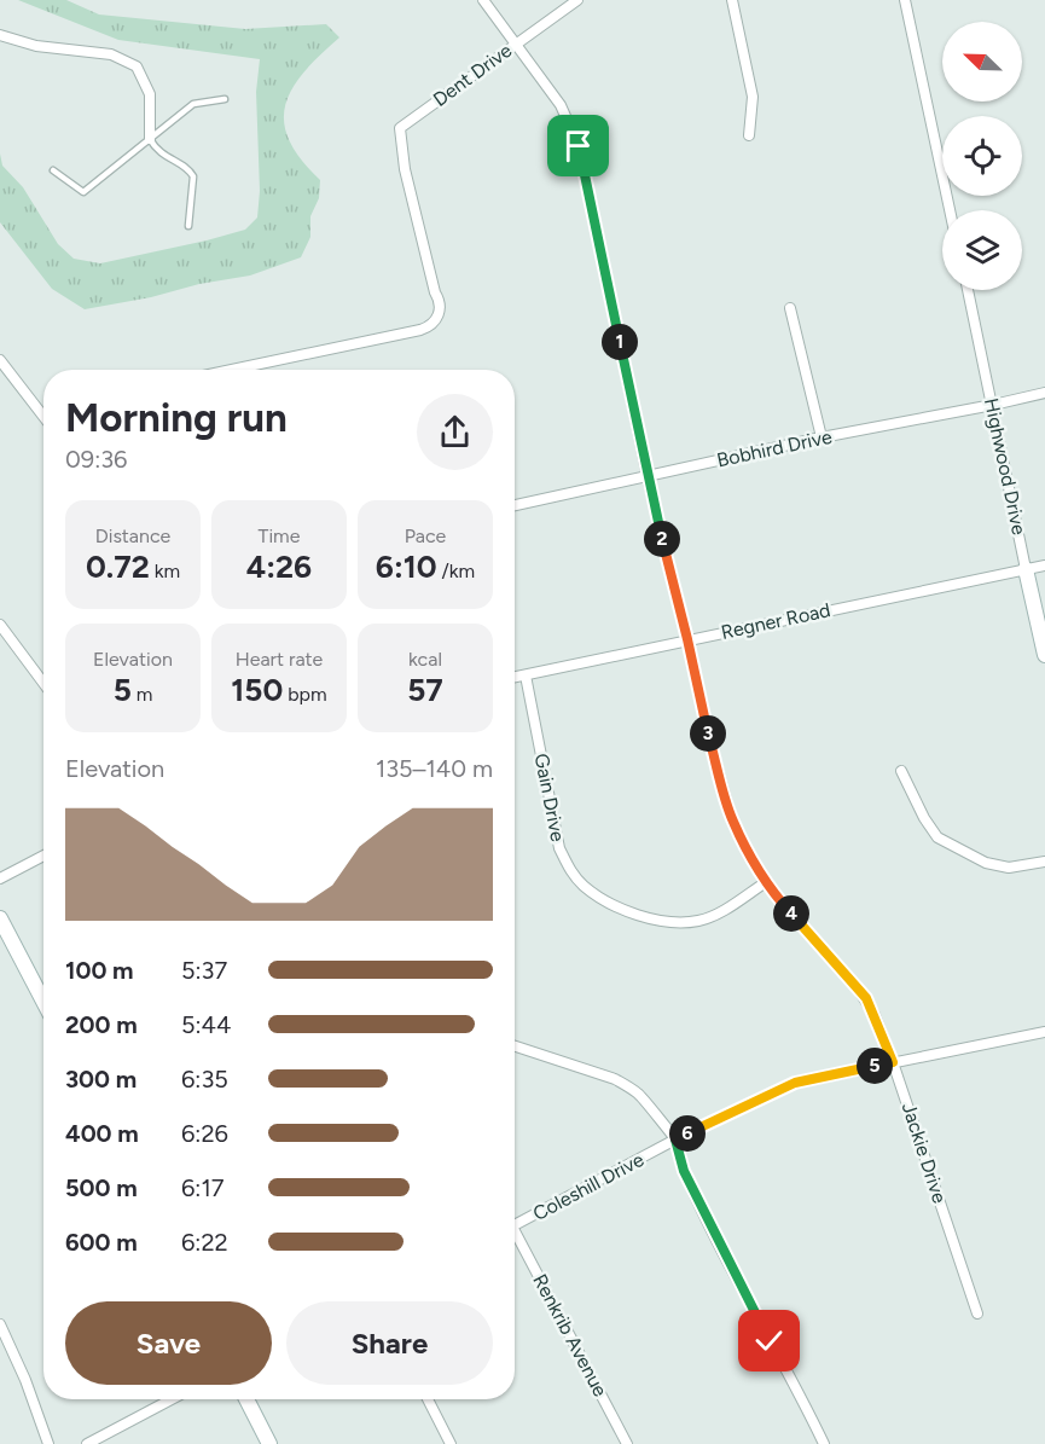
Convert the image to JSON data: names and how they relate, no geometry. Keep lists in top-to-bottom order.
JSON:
{
  "streets": {
    "street": [
      "Dent Drive",
      "Bobhird Drive",
      "Highwood Drive",
      "Regner Road",
      "Gain Drive",
      "Jackie Drive",
      "Coleshill Drive",
      "Renkrib Avenue"
    ]
  },
  "crossings": [
    ["Dent Drive", "Jackie Drive"],
    ["Bobhird Drive", "Highwood Drive"],
    ["Bobhird Drive", "Jackie Drive"],
    ["Highwood Drive", "Regner Road"],
    ["Regner Road", "Gain Drive"],
    ["Regner Road", "Jackie Drive"],
    ["Gain Drive", "Jackie Drive"],
    ["Jackie Drive", "Coleshill Drive"]
  ],
  "north": "top left",
  "page": {
    "pins": [
      "1",
      "2",
      "3",
      "4",
      "5",
      "6"
    ],
    "heading": ["Morning run", "09:36"],
    "stats": [
      ["Distance", "0.72 km"],
      ["Time", "4:26"],
      ["Pace", "6:10 /km"],
      ["Elevation", "5 m"],
      ["Heart rate", "150 bpm"],
      ["kcal", "57"]
    ],
    "chart": ["Elevation", "135–140 m"],
    "list": [
      {
        "name": "100 m",
        "note": "5:37"
      },
      {
        "name": "200 m",
        "note": "5:44"
      },
      {
        "name": "300 m",
        "note": "6:35"
      },
      {
        "name": "400 m",
        "note": "6:26"
      },
      {
        "name": "500 m",
        "note": "6:17"
      },
      {
        "name": "600 m",
        "note": "6:22"
      }
    ],
    "buttons": ["Save", "Share"]
  }
}
